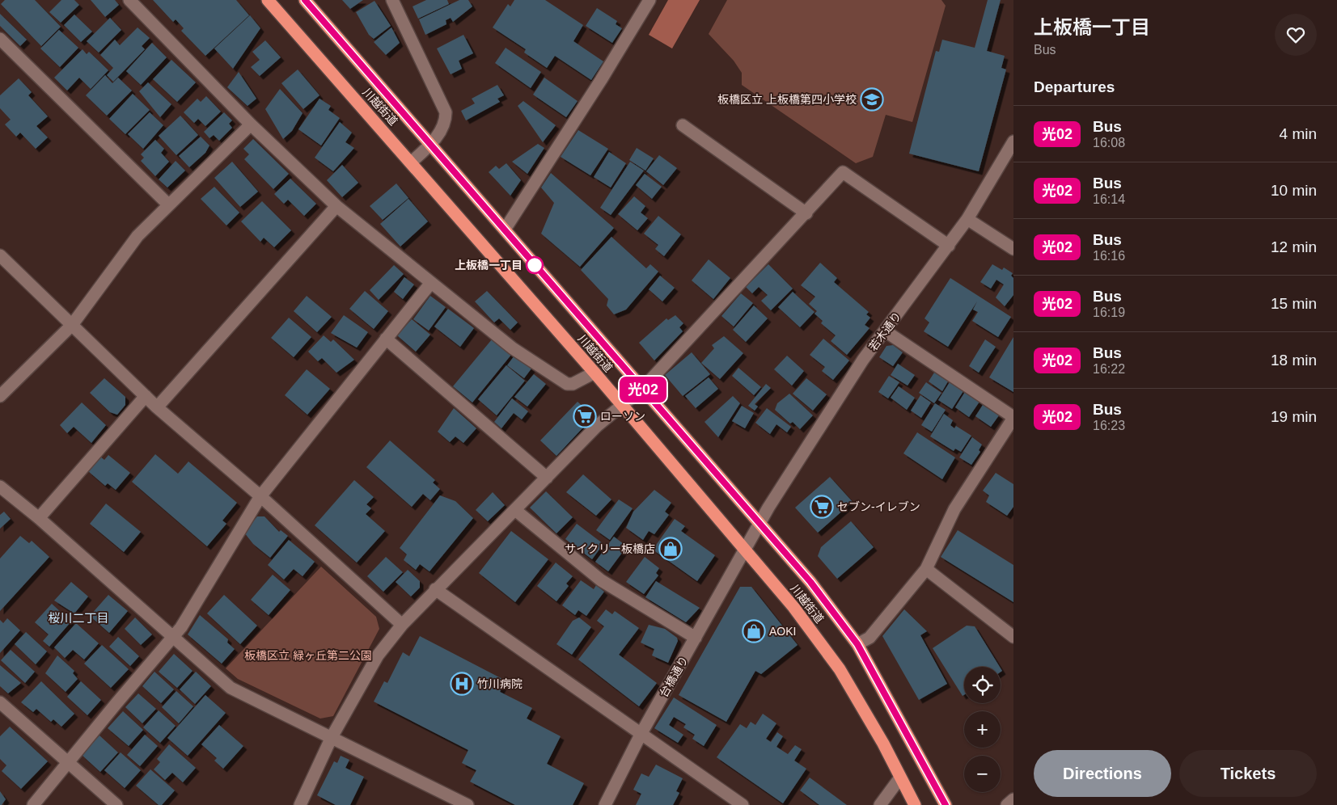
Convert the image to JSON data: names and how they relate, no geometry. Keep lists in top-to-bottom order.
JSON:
{
  "streets": {
    "highway": ["川越街道"],
    "street": ["若木通り", "台橋通り"]
  },
  "crossings": [
    ["川越街道", "若木通り"],
    ["川越街道", "台橋通り"],
    ["若木通り", "台橋通り"]
  ],
  "districts": ["桜川二丁目"],
  "parks": ["板橋区立 緑ヶ丘第二公園"],
  "places": {
    "school or university": ["板橋区立 上板橋第四小学校"],
    "other": ["上板橋一丁目"],
    "supermarket": ["ローソン", "セブン-イレブン"],
    "shop": ["サイクリー板橋店", "AOKI"],
    "hospital": ["竹川病院"]
  },
  "lines": ["bus line 光02"],
  "page": {
    "on_map": "光02",
    "heading": [
      ["上板橋一丁目", "Bus"],
      "Departures"
    ],
    "list": [
      {
        "mark": "光02",
        "name": "Bus",
        "note": "16:08",
        "value": "4 min"
      },
      {
        "mark": "光02",
        "name": "Bus",
        "note": "16:14",
        "value": "10 min"
      },
      {
        "mark": "光02",
        "name": "Bus",
        "note": "16:16",
        "value": "12 min"
      },
      {
        "mark": "光02",
        "name": "Bus",
        "note": "16:19",
        "value": "15 min"
      },
      {
        "mark": "光02",
        "name": "Bus",
        "note": "16:22",
        "value": "18 min"
      },
      {
        "mark": "光02",
        "name": "Bus",
        "note": "16:23",
        "value": "19 min"
      }
    ],
    "map_buttons": ["+", "−"],
    "buttons": ["Directions", "Tickets"]
  }
}
